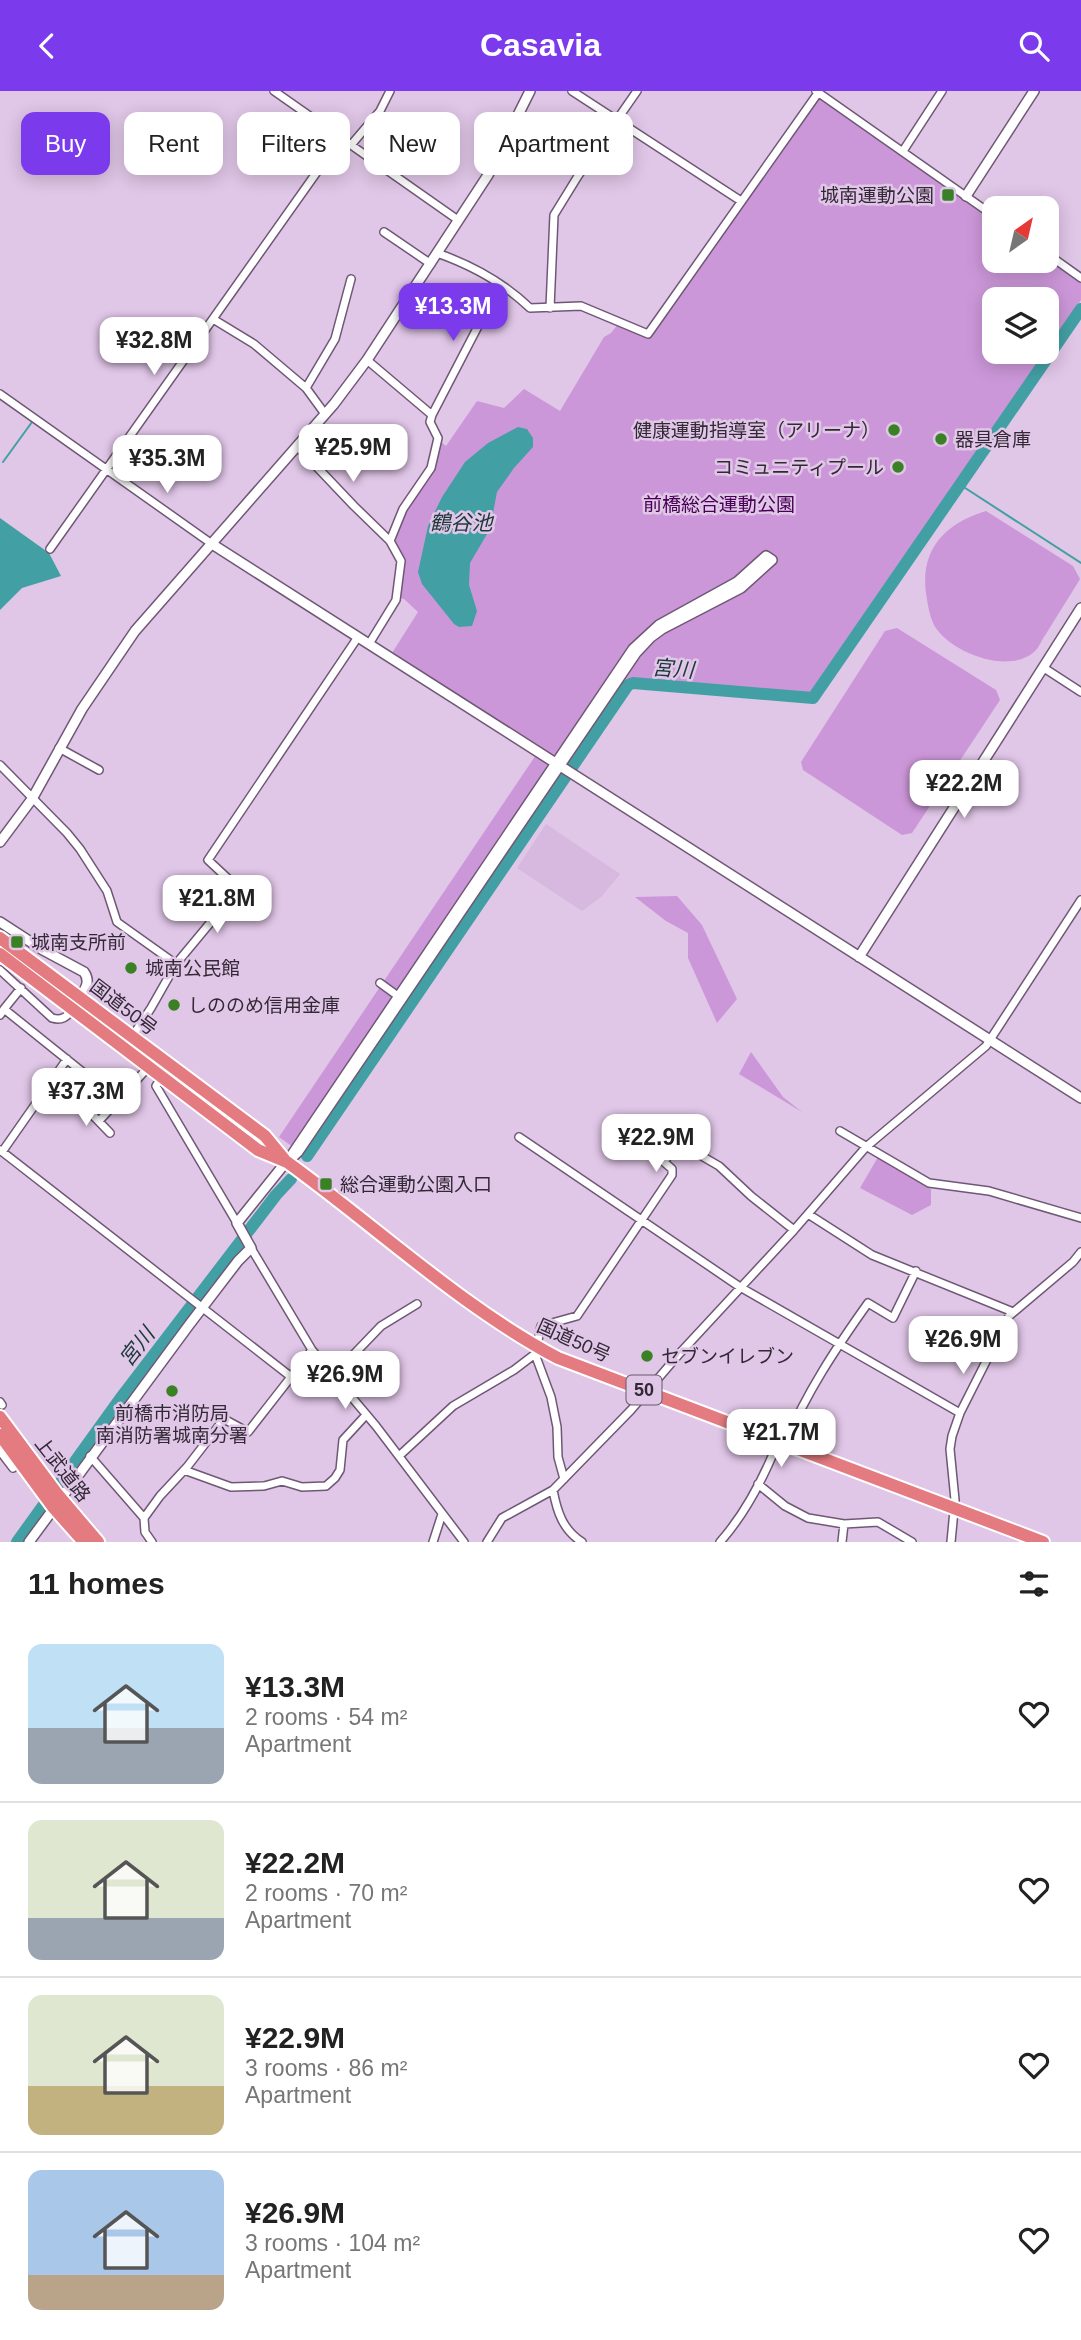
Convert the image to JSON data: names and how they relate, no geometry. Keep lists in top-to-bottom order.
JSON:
{
  "streets": {
    "highway": ["国道50号", "50", "上武道路"]
  },
  "water": ["鶴谷池", "宮川"],
  "parks": ["前橋総合運動公園"],
  "places": {
    "transit": ["城南運動公園", "城南支所前", "総合運動公園入口"],
    "other": [
      "健康運動指導室（アリーナ）",
      "器具倉庫",
      "コミュニティプール",
      "城南公民館",
      "しののめ信用金庫",
      "セブンイレブン",
      "前橋市消防局 南消防署城南分署"
    ]
  },
  "north": "top right",
  "page": {
    "header": "Casavia",
    "chip": [
      "Buy",
      "Rent",
      "Filters",
      "New",
      "Apartment"
    ],
    "price": [
      "¥13.3M",
      "¥32.8M",
      "¥25.9M",
      "¥35.3M",
      "¥22.2M",
      "¥21.8M",
      "¥37.3M",
      "¥22.9M",
      "¥26.9M",
      "¥26.9M",
      "¥21.7M"
    ],
    "heading": "11 homes",
    "list": [
      {
        "name": "¥13.3M",
        "note": "2 rooms · 54 m² · Apartment"
      },
      {
        "name": "¥22.2M",
        "note": "2 rooms · 70 m² · Apartment"
      },
      {
        "name": "¥22.9M",
        "note": "3 rooms · 86 m² · Apartment"
      },
      {
        "name": "¥26.9M",
        "note": "3 rooms · 104 m² · Apartment"
      }
    ]
  }
}
